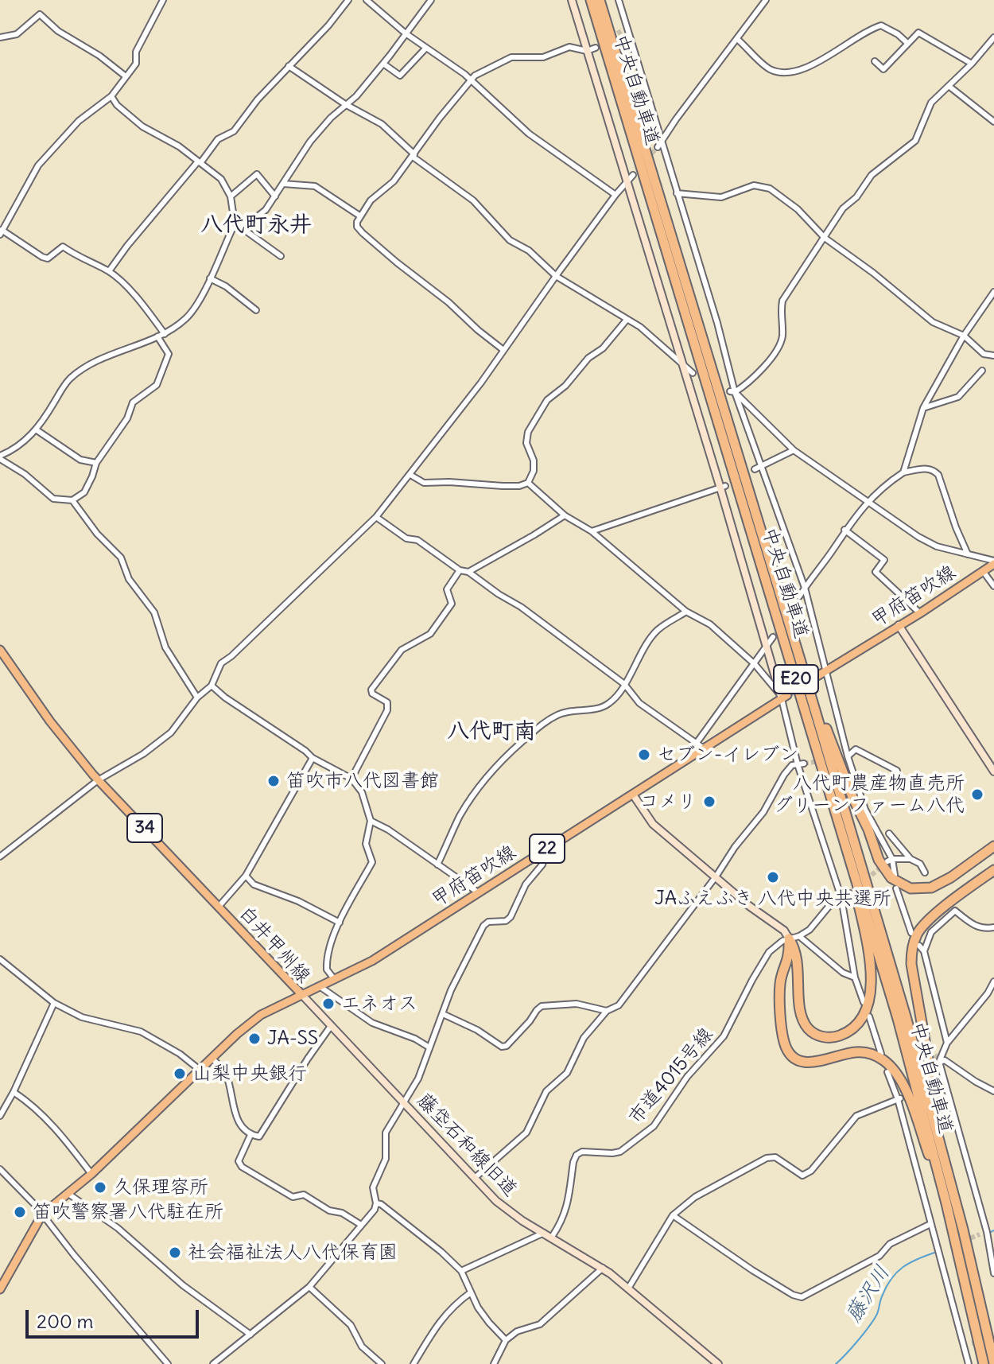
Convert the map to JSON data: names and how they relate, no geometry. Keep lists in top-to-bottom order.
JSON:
{
  "streets": {
    "highway": ["中央自動車道", "E20"],
    "main road": [
      "甲府笛吹線",
      "34",
      "22",
      "白井甲州線"
    ],
    "street": ["市道4015号線", "藤垈石和線旧道"]
  },
  "crossings": [
    ["甲府笛吹線", "白井甲州線"],
    ["甲府笛吹線", "藤垈石和線旧道"],
    ["白井甲州線", "藤垈石和線旧道"],
    ["市道4015号線", "藤垈石和線旧道"]
  ],
  "districts": ["八代町永井", "八代町南"],
  "water": ["藤沢川"],
  "places": [
    "セブン-イレブン",
    "笛吹市八代図書館",
    "八代町農産物直売所 グリーンファーム八代",
    "コメリ",
    "JAふえふき 八代中央共選所",
    "エネオス",
    "JA-SS",
    "山梨中央銀行",
    "久保理容所",
    "笛吹警察署八代駐在所",
    "社会福祉法人八代保育園"
  ],
  "scale_bar": "200 m"
}
